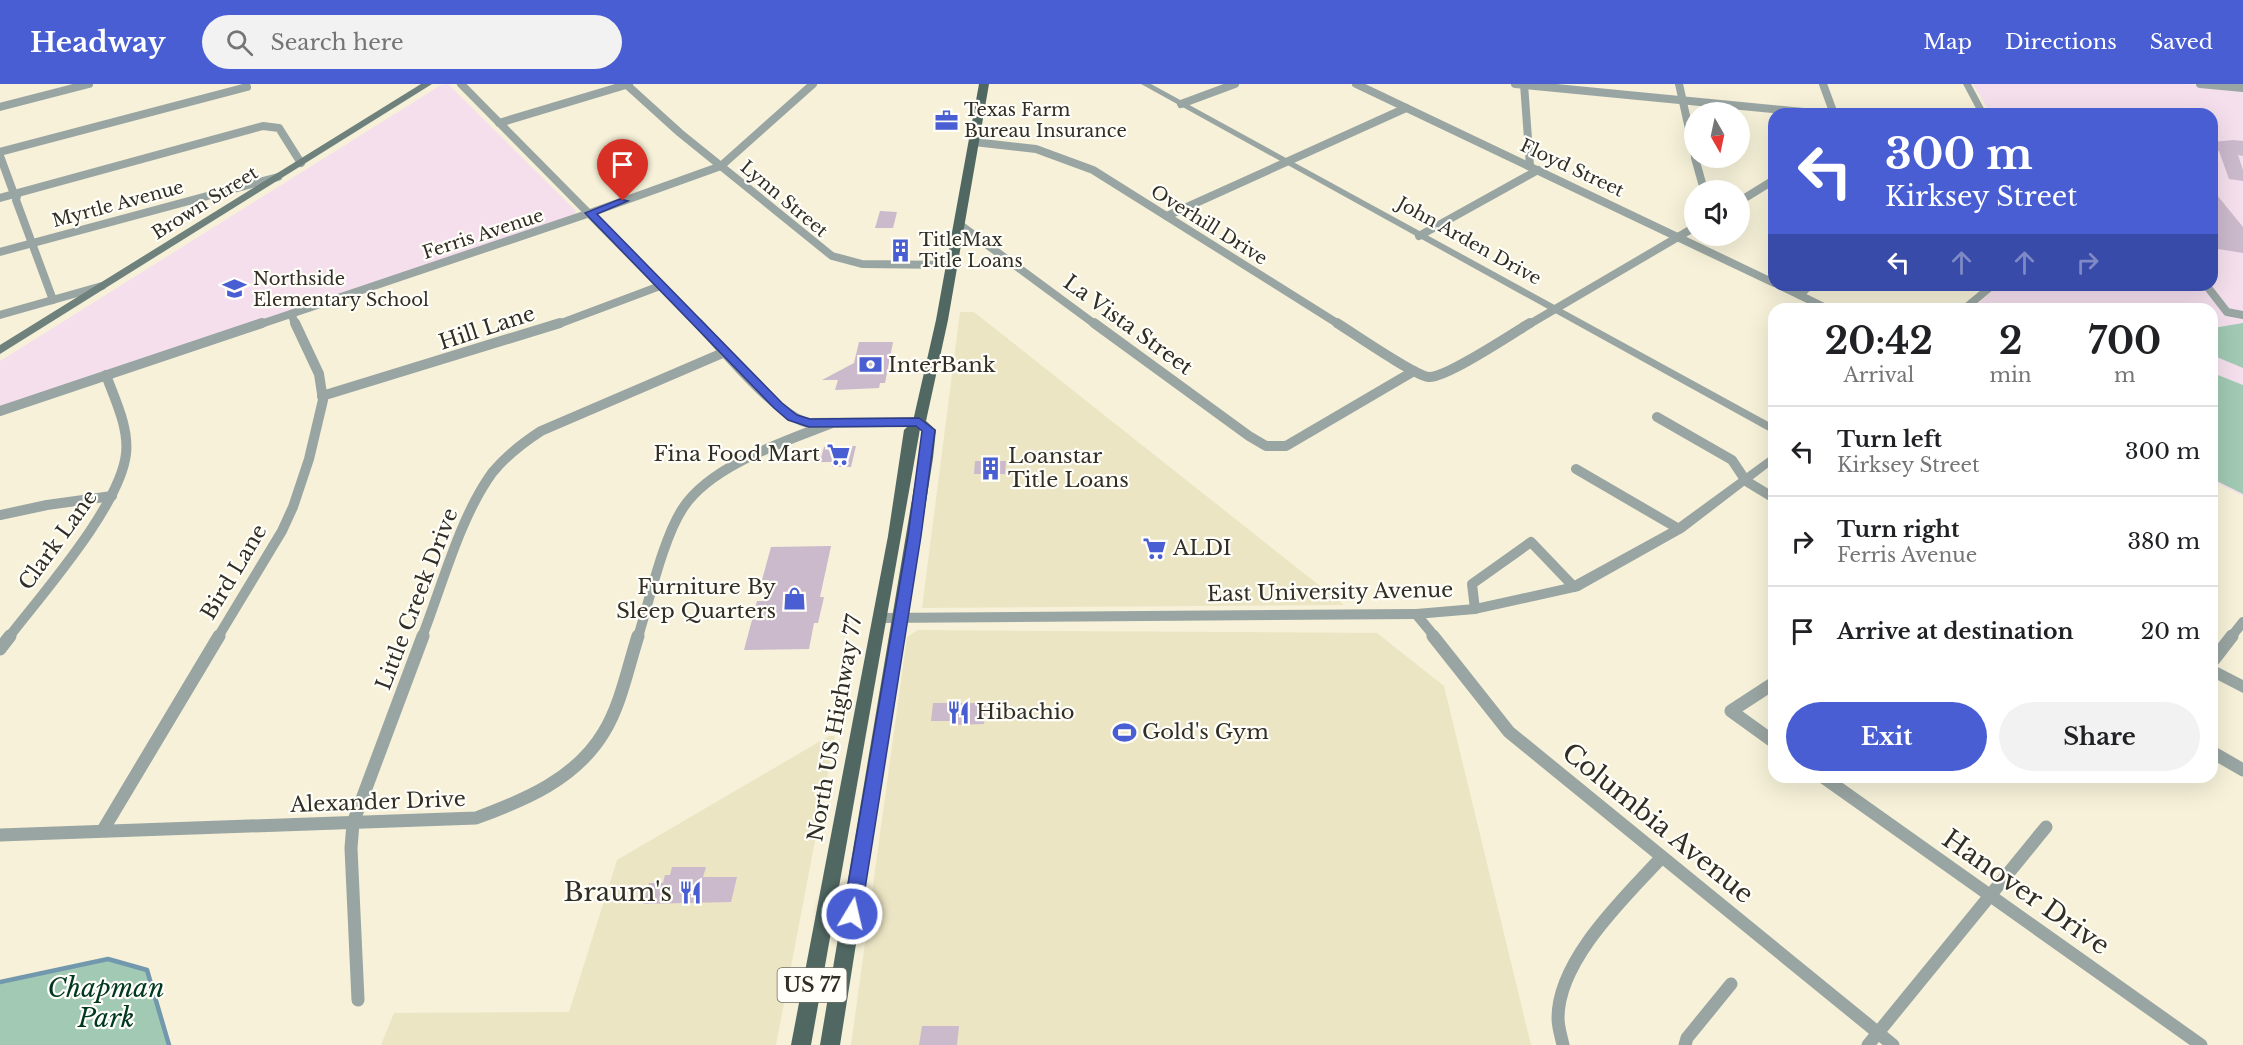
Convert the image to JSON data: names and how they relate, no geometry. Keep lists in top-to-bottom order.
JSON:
{
  "streets": {
    "main road": ["Brown Street", "North US Highway 77", "US 77"],
    "street": [
      "Floyd Street",
      "Lynn Street",
      "Myrtle Avenue",
      "Overhill Drive",
      "Ferris Avenue",
      "John Arden Drive",
      "La Vista Street",
      "Hill Lane",
      "Clark Lane",
      "Bird Lane",
      "East University Avenue",
      "Little Creek Drive",
      "Alexander Drive",
      "Columbia Avenue",
      "Hanover Drive"
    ]
  },
  "crossings": [
    ["Lynn Street", "Ferris Avenue"],
    ["Lynn Street", "North US Highway 77"],
    ["Brown Street", "Myrtle Avenue"],
    ["Overhill Drive", "La Vista Street"],
    ["Overhill Drive", "North US Highway 77"],
    ["Ferris Avenue", "Clark Lane"],
    ["Ferris Avenue", "Bird Lane"],
    ["La Vista Street", "North US Highway 77"],
    ["Hill Lane", "Bird Lane"],
    ["Bird Lane", "Alexander Drive"],
    ["East University Avenue", "North US Highway 77"],
    ["East University Avenue", "Columbia Avenue"],
    ["Little Creek Drive", "Alexander Drive"]
  ],
  "parks": ["Chapman Park"],
  "places": {
    "office": ["Texas Farm Bureau Insurance"],
    "building": ["TitleMax Title Loans", "Loanstar Title Loans"],
    "school or university": ["Northside Elementary School"],
    "bank": ["InterBank"],
    "supermarket": ["Fina Food Mart", "ALDI"],
    "shop": ["Furniture By Sleep Quarters"],
    "restaurant": ["Hibachio", "Braum's"],
    "sports": ["Gold's Gym"]
  },
  "north": "bottom",
  "page": {
    "header": "Headway",
    "search": "Search here",
    "nav": ["Map", "Directions", "Saved"],
    "turn": ["300 m", "Kirksey Street"],
    "eta": [
      "20:42",
      "Arrival",
      "2",
      "min",
      "700",
      "m"
    ],
    "list": [
      {
        "name": "Turn left",
        "note": "Kirksey Street",
        "value": "300 m"
      },
      {
        "name": "Turn right",
        "note": "Ferris Avenue",
        "value": "380 m"
      },
      {
        "name": "Arrive at destination",
        "value": "20 m"
      }
    ],
    "buttons": ["Exit", "Share"]
  }
}
